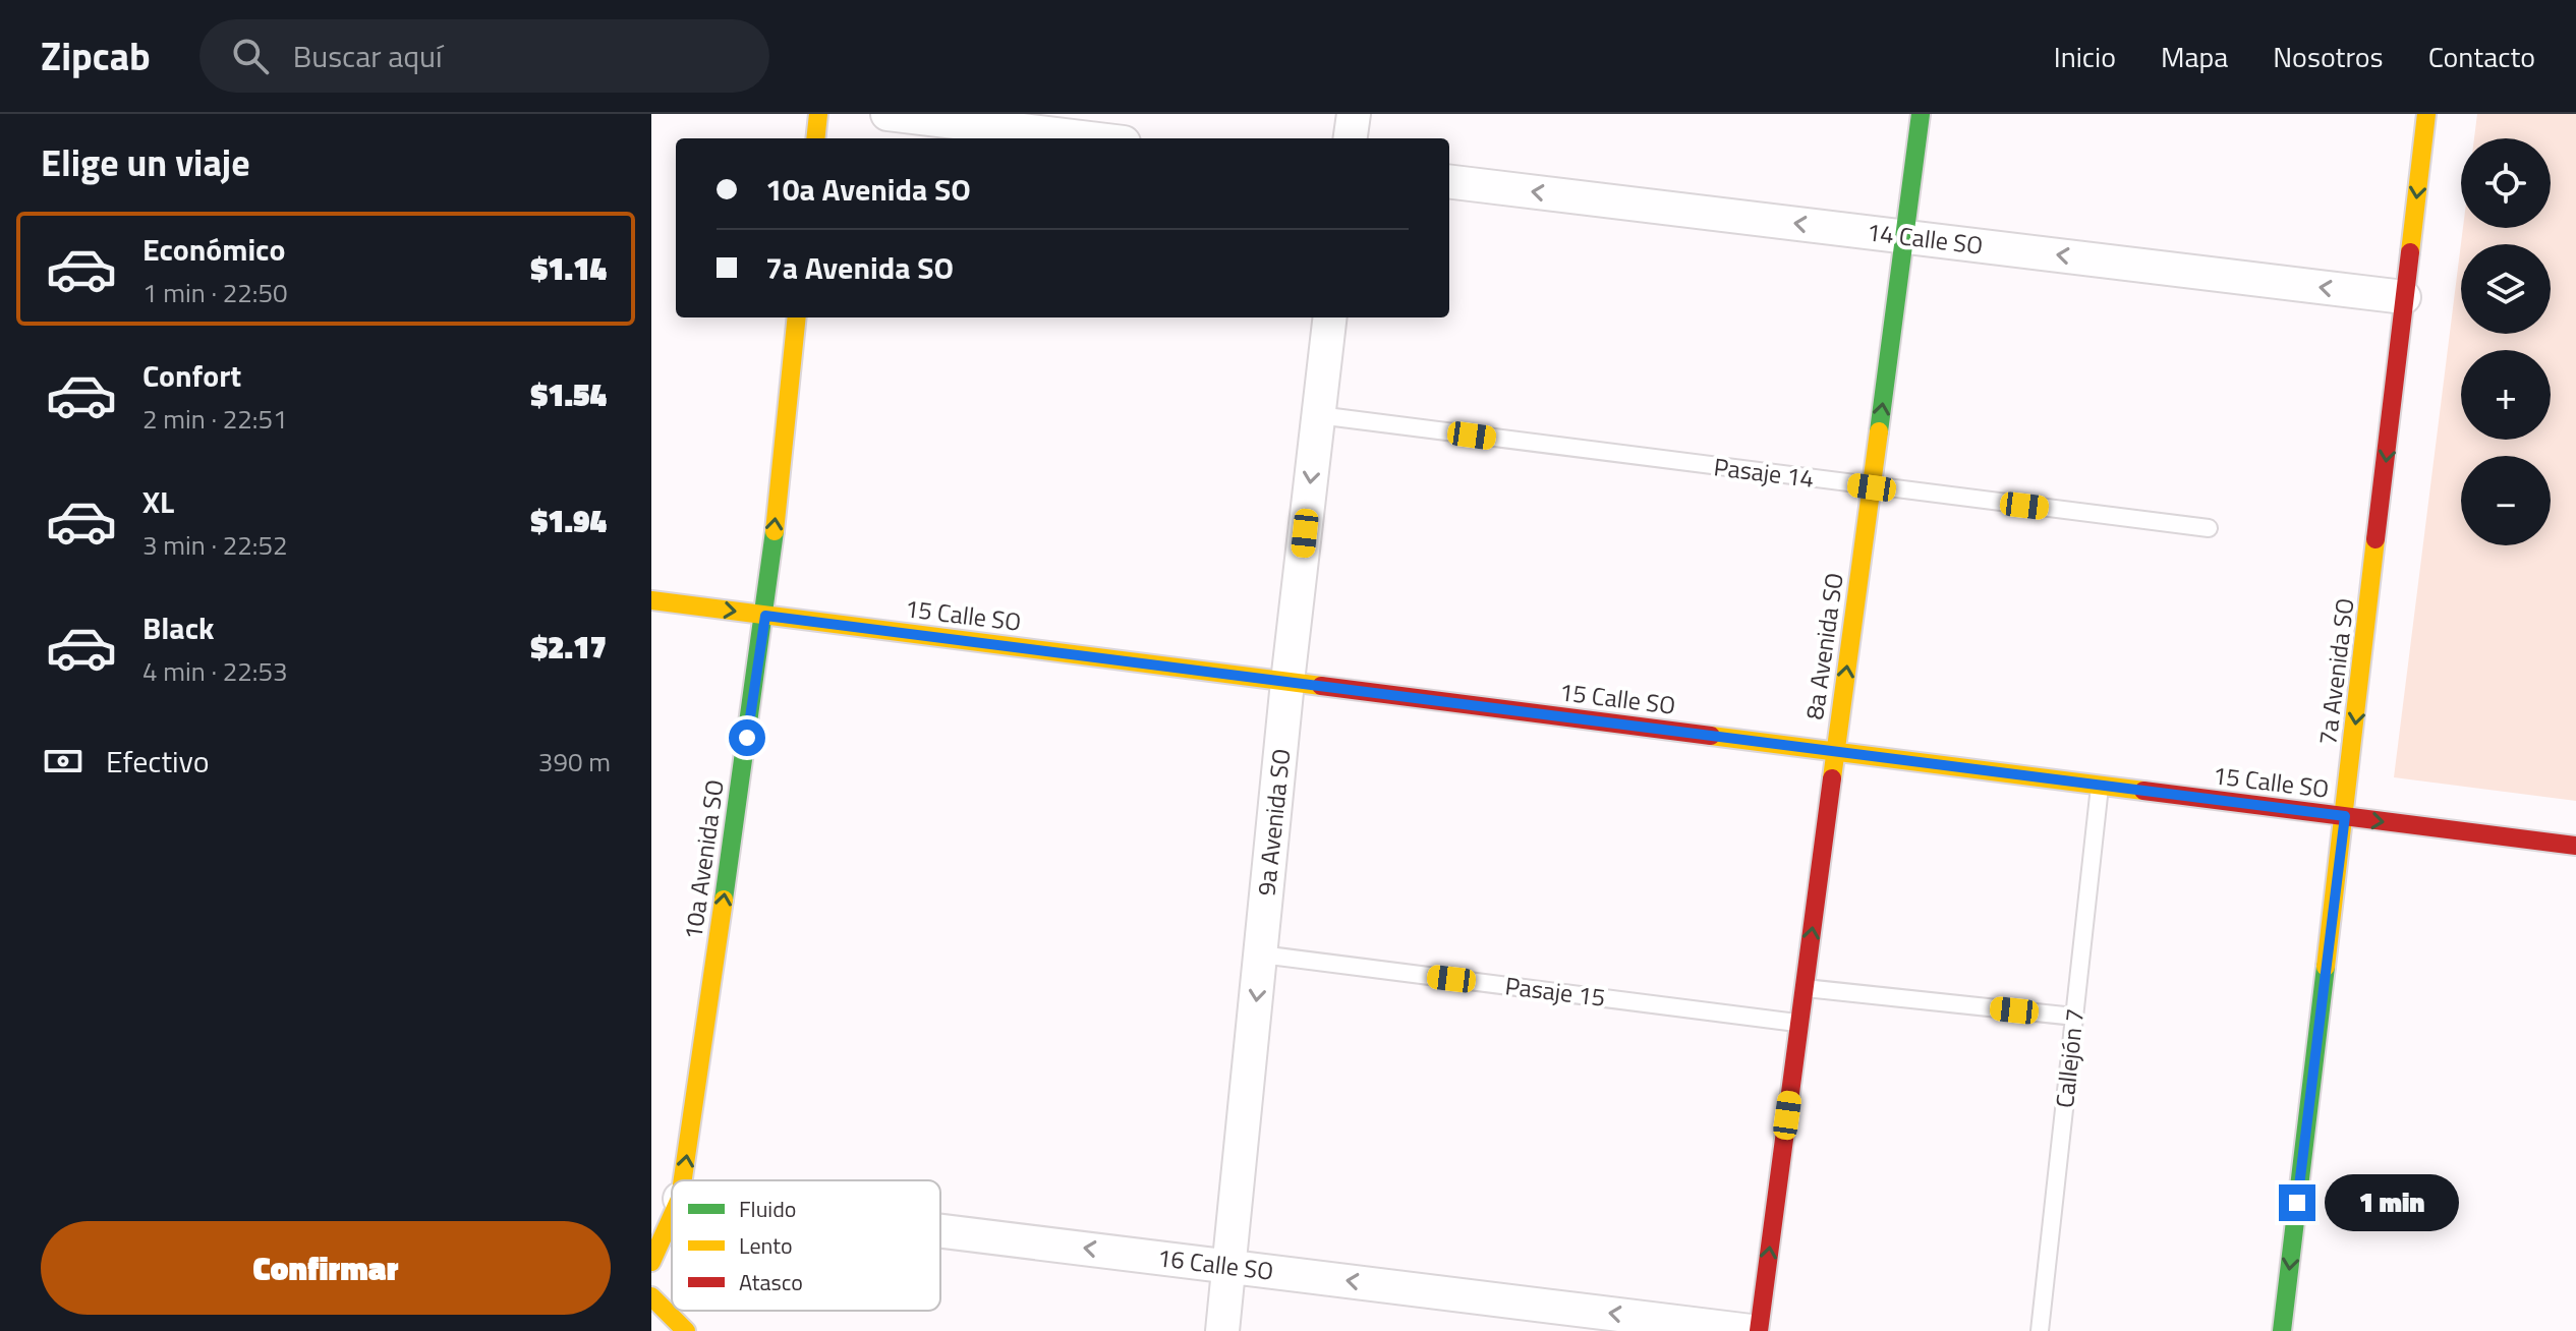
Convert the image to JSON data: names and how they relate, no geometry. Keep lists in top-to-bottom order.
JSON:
{
  "streets": {
    "main road": [
      "15 Calle SO",
      "8a Avenida SO",
      "7a Avenida SO",
      "10a Avenida SO"
    ],
    "street": ["14 Calle SO", "9a Avenida SO", "16 Calle SO"],
    "lane": ["Pasaje 14", "Pasaje 15", "Callejón 7"]
  },
  "crossings": [
    ["14 Calle SO", "8a Avenida SO"],
    ["14 Calle SO", "7a Avenida SO"],
    ["Pasaje 14", "8a Avenida SO"],
    ["Pasaje 14", "9a Avenida SO"],
    ["15 Calle SO", "8a Avenida SO"],
    ["15 Calle SO", "7a Avenida SO"],
    ["15 Calle SO", "9a Avenida SO"],
    ["15 Calle SO", "10a Avenida SO"],
    ["15 Calle SO", "Callejón 7"],
    ["8a Avenida SO", "Pasaje 15"],
    ["9a Avenida SO", "Pasaje 15"],
    ["9a Avenida SO", "16 Calle SO"]
  ],
  "one_way": [
    "14 Calle SO",
    "8a Avenida SO",
    "7a Avenida SO",
    "9a Avenida SO",
    "10a Avenida SO",
    "16 Calle SO"
  ],
  "legend": ["Fluido", "Lento", "Atasco"],
  "page": {
    "header": "Zipcab",
    "search": "Buscar aquí",
    "nav": [
      "Inicio",
      "Mapa",
      "Nosotros",
      "Contacto"
    ],
    "heading": "Elige un viaje",
    "map_buttons": ["+", "−"],
    "banner": ["10a Avenida SO", "7a Avenida SO"],
    "list": [
      {
        "name": "Económico",
        "note": "1 min · 22:50",
        "value": "$1.14"
      },
      {
        "name": "Confort",
        "note": "2 min · 22:51",
        "value": "$1.54"
      },
      {
        "name": "XL",
        "note": "3 min · 22:52",
        "value": "$1.94"
      },
      {
        "name": "Black",
        "note": "4 min · 22:53",
        "value": "$2.17"
      }
    ],
    "pay": ["Efectivo", "390 m"],
    "bubble": "1 min",
    "buttons": "Confirmar"
  }
}
